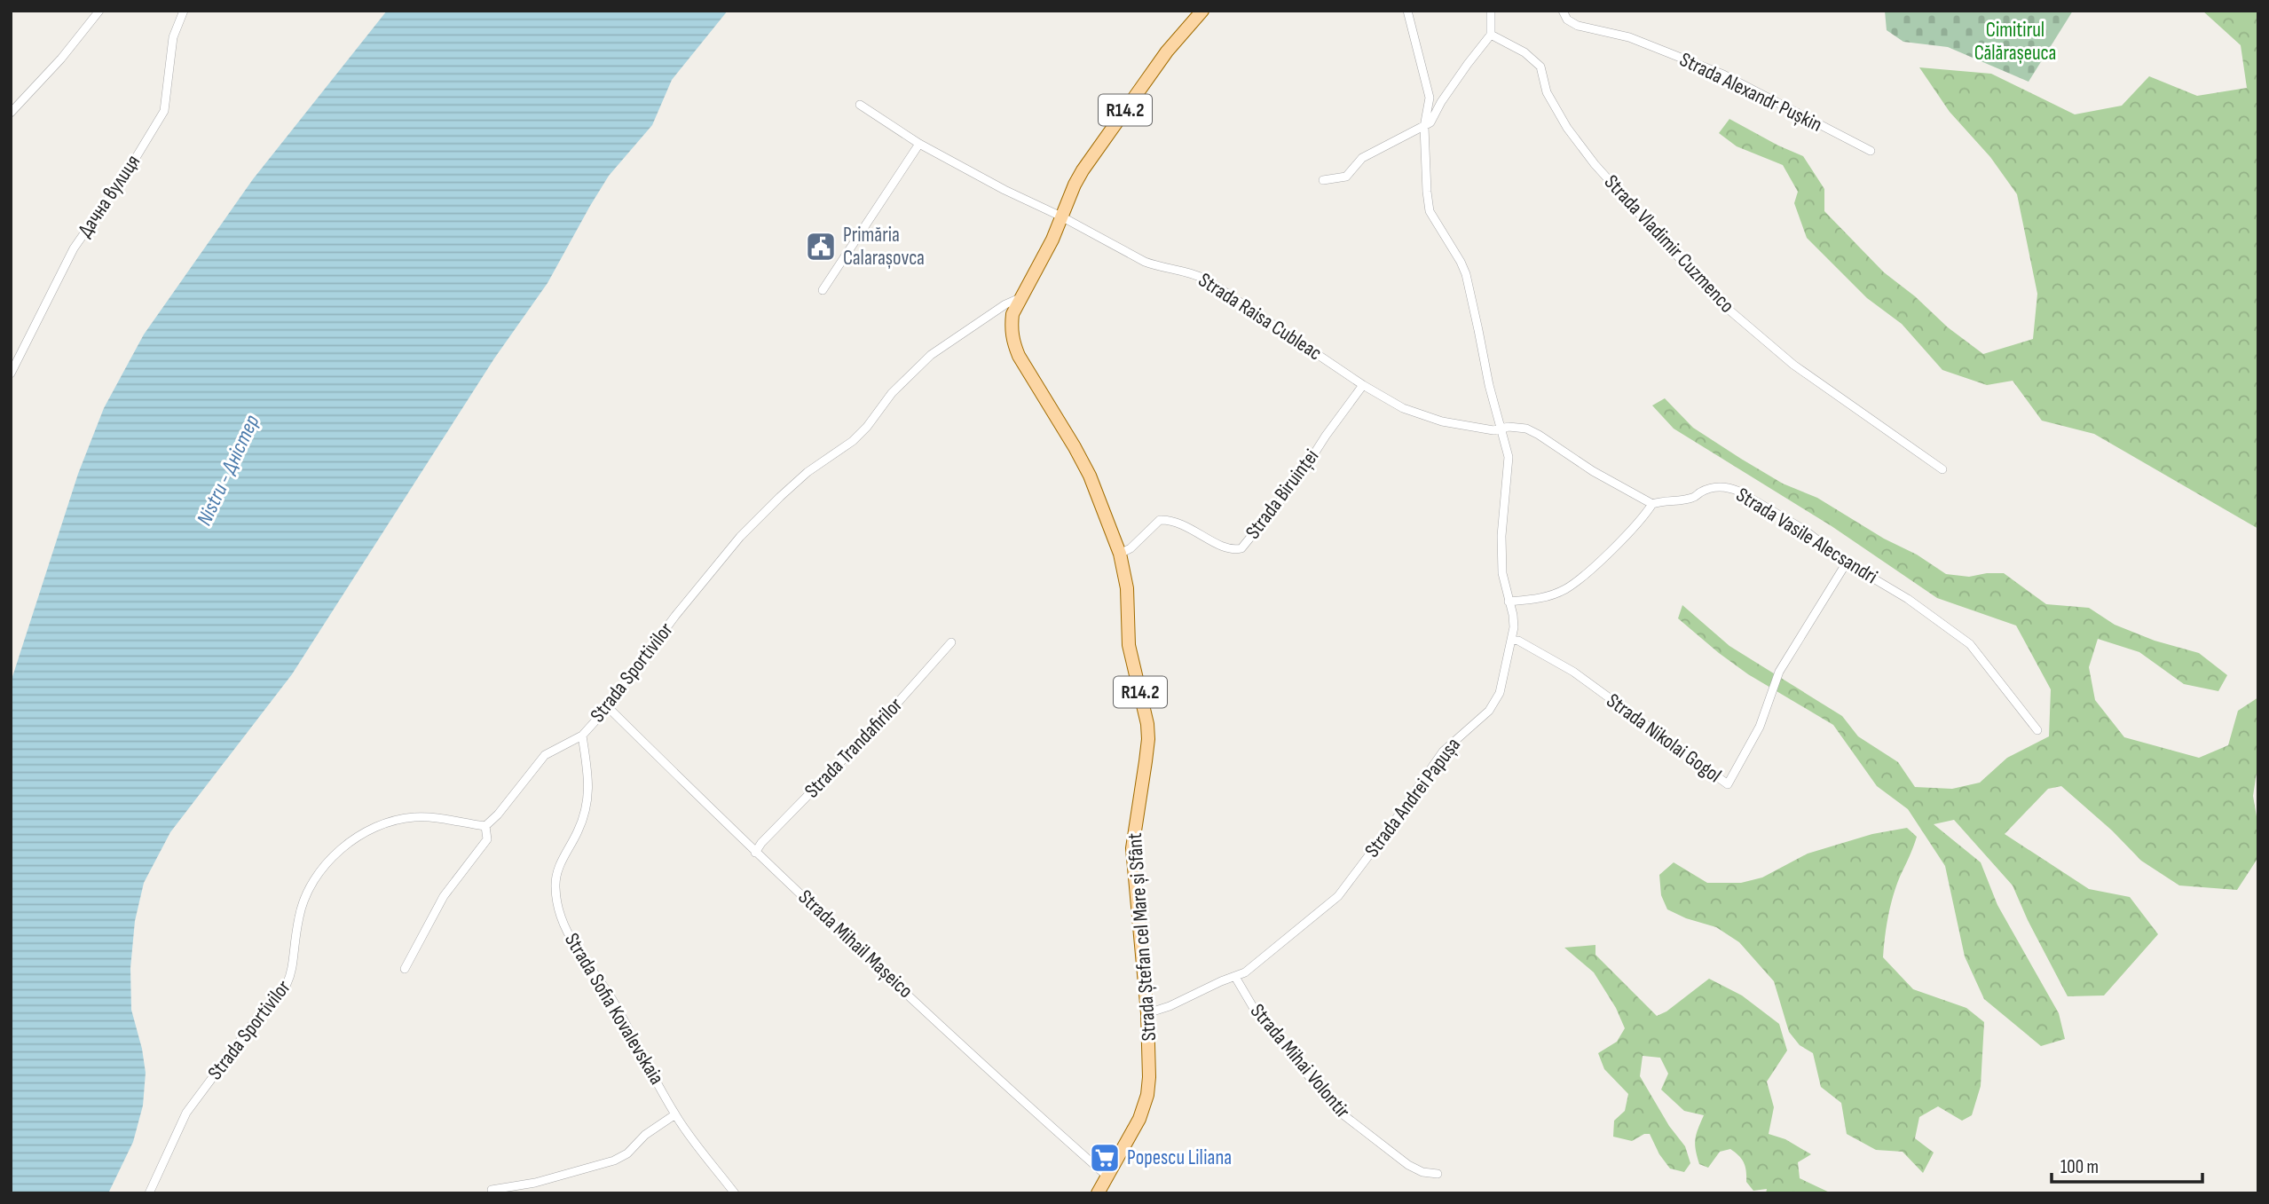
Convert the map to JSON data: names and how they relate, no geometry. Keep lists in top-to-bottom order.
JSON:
{
  "streets": {
    "main road": ["R14.2", "Strada Ștefan cel Mare și Sfânt"],
    "street": [
      "Strada Alexandr Pușkin",
      "Дачна вулиця",
      "Strada Vladimir Cuzmenco",
      "Strada Raisa Cubleac",
      "Strada Biruinței",
      "Strada Vasile Alecsandri",
      "Strada Sportivilor",
      "Strada Nikolai Gogol",
      "Strada Trandafirilor",
      "Strada Andrei Papușa",
      "Strada Mihail Mașeico",
      "Strada Sofia Kovalevskaia",
      "Strada Mihai Volontir"
    ]
  },
  "crossings": [
    ["Strada Raisa Cubleac", "Strada Biruinței"],
    ["Strada Raisa Cubleac", "Strada Andrei Papușa"],
    ["Strada Raisa Cubleac", "Strada Ștefan cel Mare și Sfânt"],
    ["Strada Biruinței", "Strada Ștefan cel Mare și Sfânt"],
    ["Strada Vasile Alecsandri", "Strada Nikolai Gogol"],
    ["Strada Sportivilor", "Strada Ștefan cel Mare și Sfânt"],
    ["Strada Sportivilor", "Strada Mihail Mașeico"],
    ["Strada Sportivilor", "Strada Sofia Kovalevskaia"],
    ["Strada Nikolai Gogol", "Strada Andrei Papușa"],
    ["Strada Trandafirilor", "Strada Mihail Mașeico"],
    ["Strada Andrei Papușa", "Strada Ștefan cel Mare și Sfânt"],
    ["Strada Andrei Papușa", "Strada Mihai Volontir"],
    ["Strada Ștefan cel Mare și Sfânt", "Strada Mihail Mașeico"]
  ],
  "water": ["Nistru - Дністер"],
  "parks": ["Cimitirul Călărașeuca"],
  "places": {
    "public building": ["Primăria Calarașovca"],
    "supermarket": ["Popescu Liliana"]
  },
  "scale_bar": "100 m"
}
